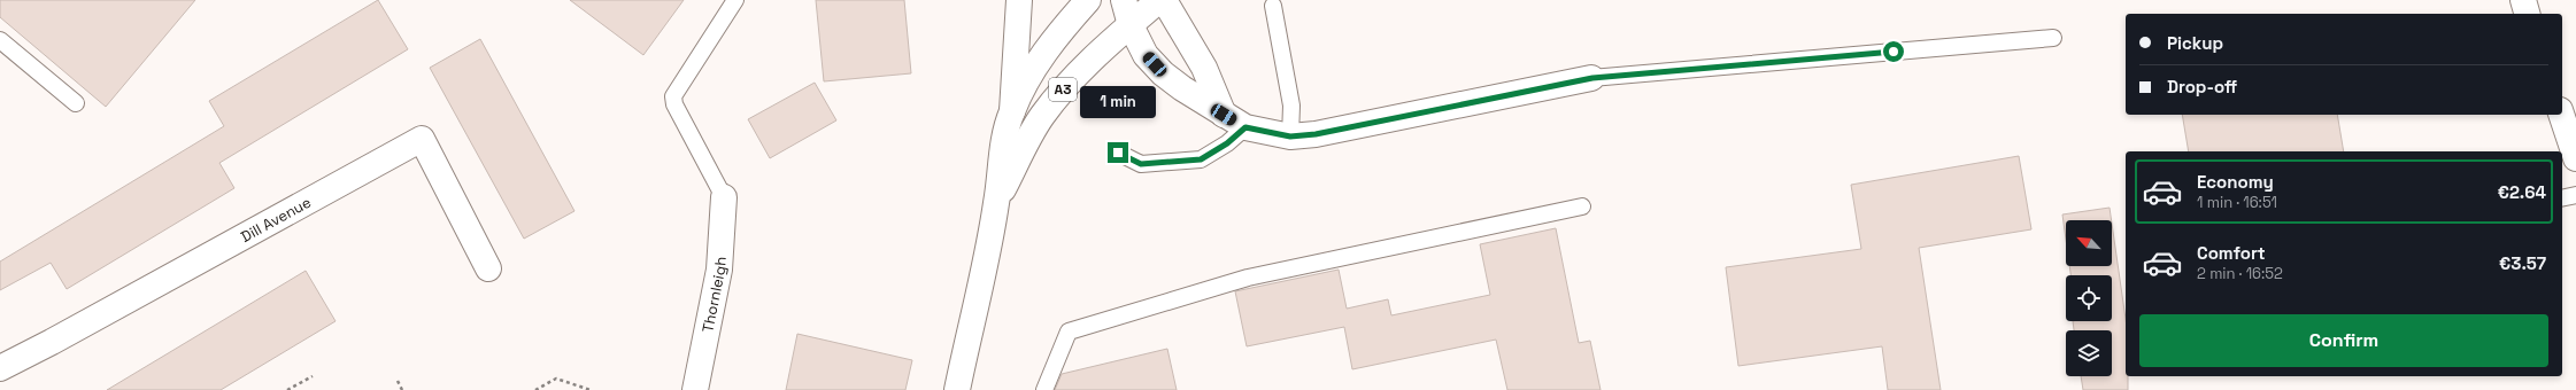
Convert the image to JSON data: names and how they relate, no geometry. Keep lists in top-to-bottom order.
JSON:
{
  "streets": {
    "main road": ["A3", "Dill Avenue", "Thornleigh"]
  },
  "north": "top left",
  "page": {
    "banner": ["Pickup", "Drop-off"],
    "bubble": "1 min",
    "list": [
      {
        "name": "Economy",
        "note": "1 min · 16:51",
        "value": "€2.64"
      },
      {
        "name": "Comfort",
        "note": "2 min · 16:52",
        "value": "€3.57"
      }
    ],
    "buttons": "Confirm"
  }
}
